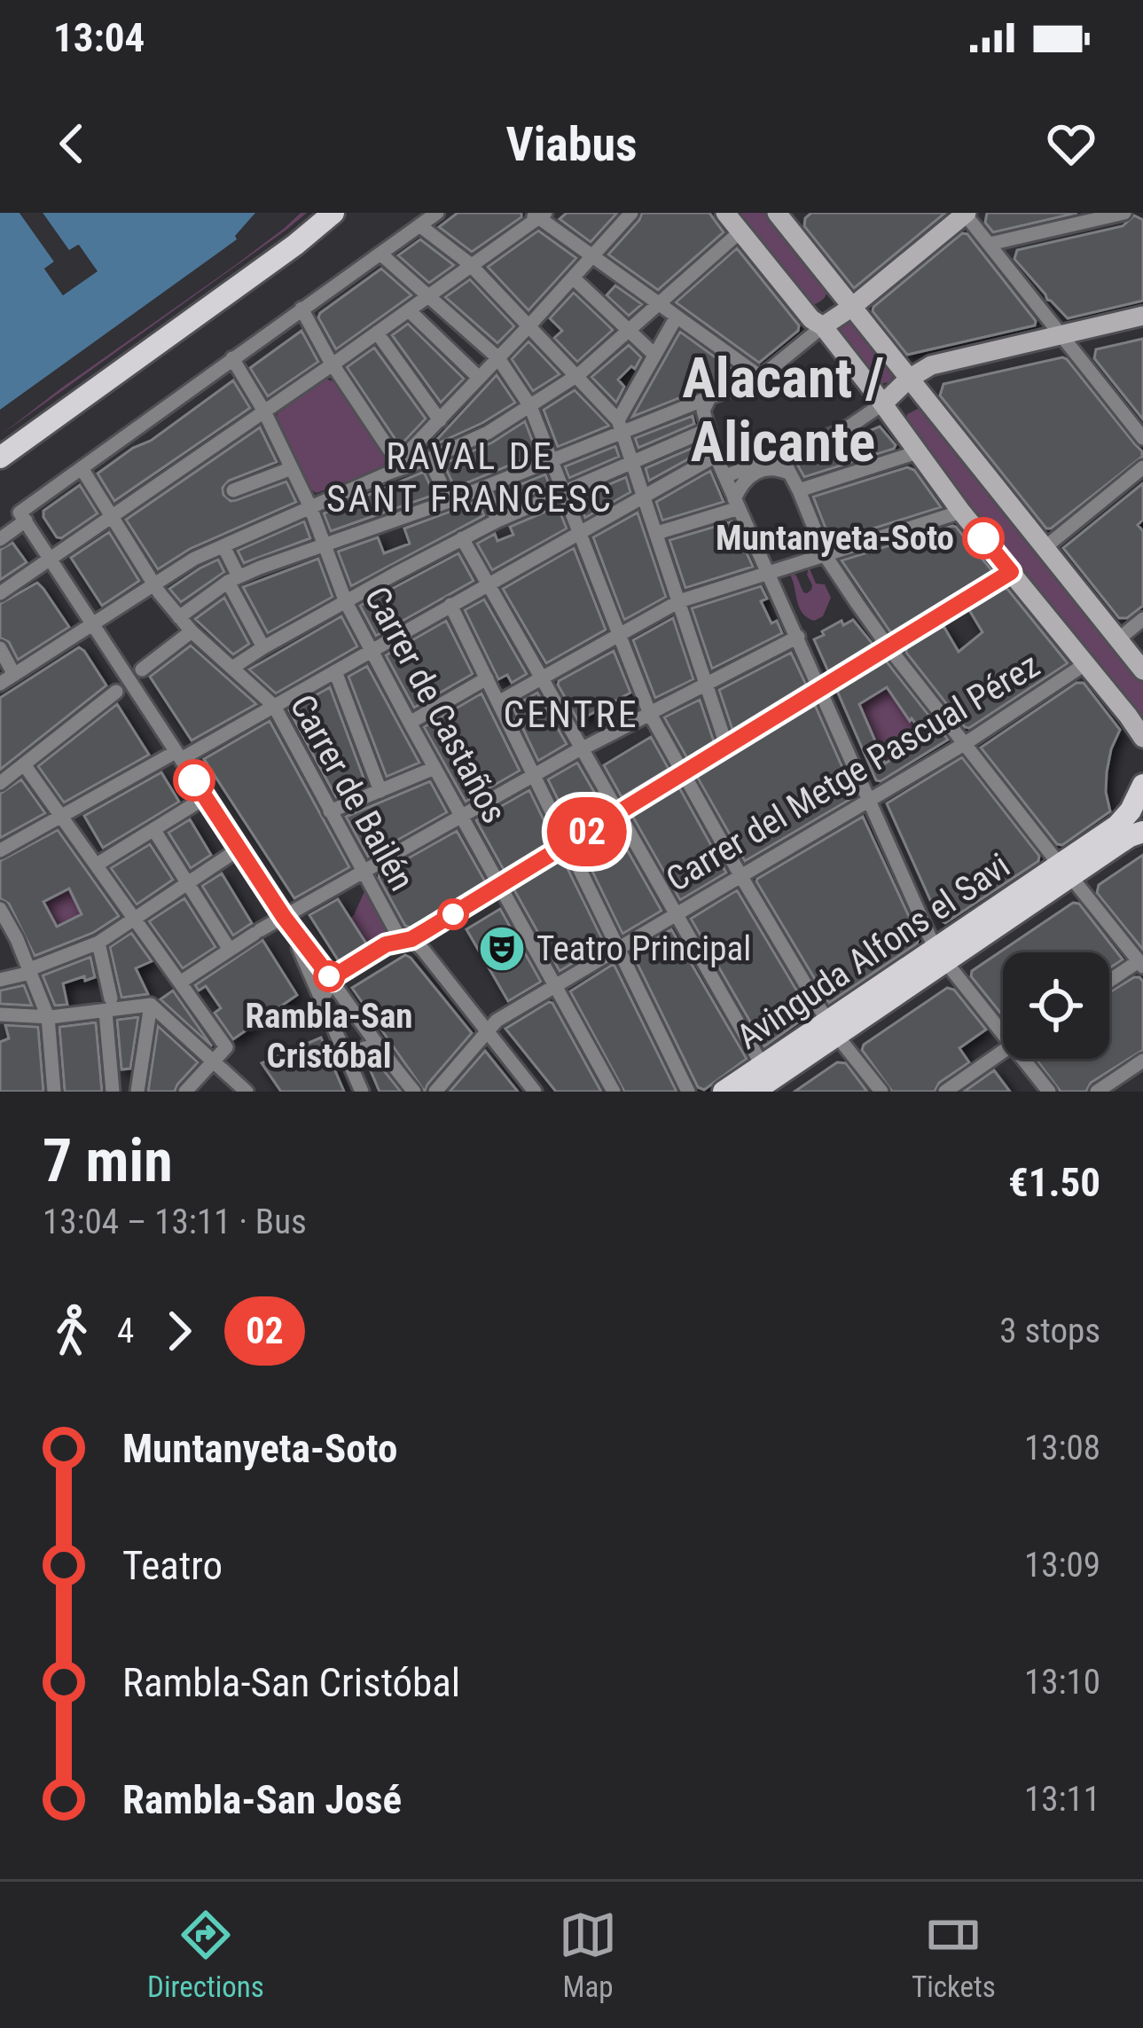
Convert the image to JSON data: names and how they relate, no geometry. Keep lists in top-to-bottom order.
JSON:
{
  "streets": {
    "main road": ["Avinguda Alfons el Savi"],
    "street": ["Carrer de Castaños", "Carrer del Metge Pascual Pérez", "Carrer de Bailén"]
  },
  "crossings": [
    ["Carrer de Castaños", "Carrer del Metge Pascual Pérez"],
    ["Carrer del Metge Pascual Pérez", "Carrer de Bailén"]
  ],
  "districts": ["Alacant / Alicante", "RAVAL DE SANT FRANCESC", "CENTRE"],
  "places": {
    "other": ["Muntanyeta-Soto", "Rambla-San Cristóbal"],
    "theatre": ["Teatro Principal"]
  },
  "lines": ["bus line 02"],
  "page": {
    "status": "13:04",
    "header": "Viabus",
    "on_map": "02",
    "heading": ["7 min", "13:04 – 13:11 · Bus", "€1.50"],
    "legs": ["4", "02", "3 stops"],
    "list": [
      {
        "name": "Muntanyeta-Soto",
        "value": "13:08"
      },
      {
        "name": "Teatro",
        "value": "13:09"
      },
      {
        "name": "Rambla-San Cristóbal",
        "value": "13:10"
      },
      {
        "name": "Rambla-San José",
        "value": "13:11"
      }
    ],
    "tabs": ["Directions", "Map", "Tickets"]
  }
}
